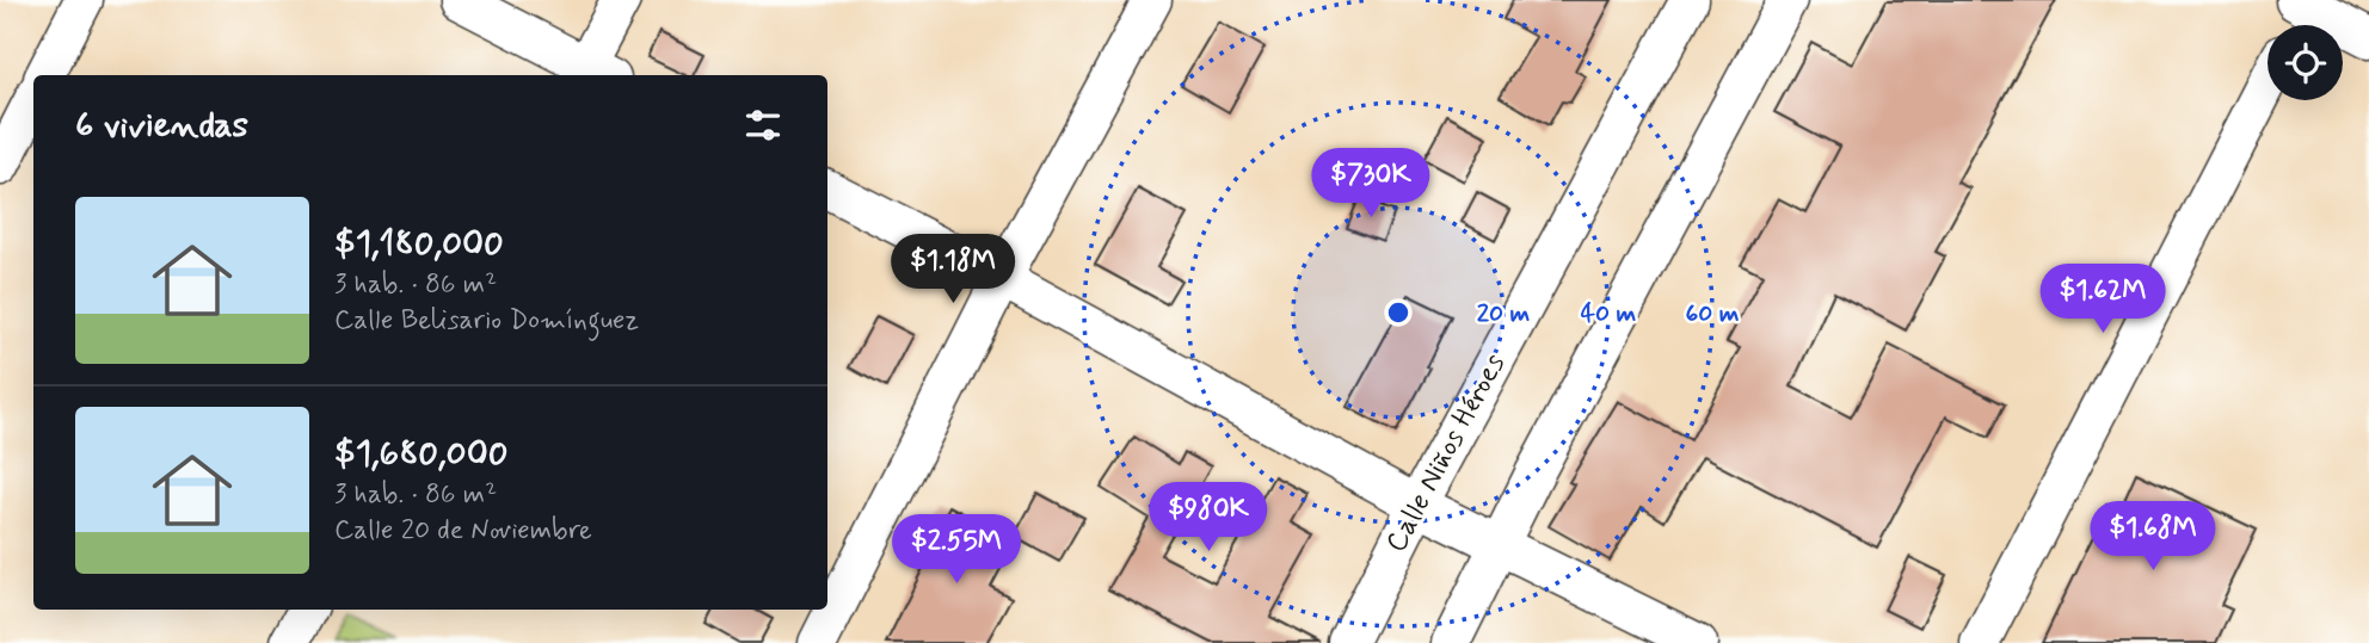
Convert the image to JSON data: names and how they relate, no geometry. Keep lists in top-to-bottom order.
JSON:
{
  "streets": {
    "street": ["Calle Niños Héroes"]
  },
  "page": {
    "heading": "6 viviendas",
    "price": [
      "$730K",
      "$1.18M",
      "$1.62M",
      "$980K",
      "$1.68M",
      "$2.55M"
    ],
    "list": [
      {
        "name": "$1,180,000",
        "note": "3 hab. · 86 m² · Calle Belisario Domínguez"
      },
      {
        "name": "$1,680,000",
        "note": "3 hab. · 86 m² · Calle 20 de Noviembre"
      }
    ]
  },
  "rings": ["20 m", "40 m", "60 m"]
}
